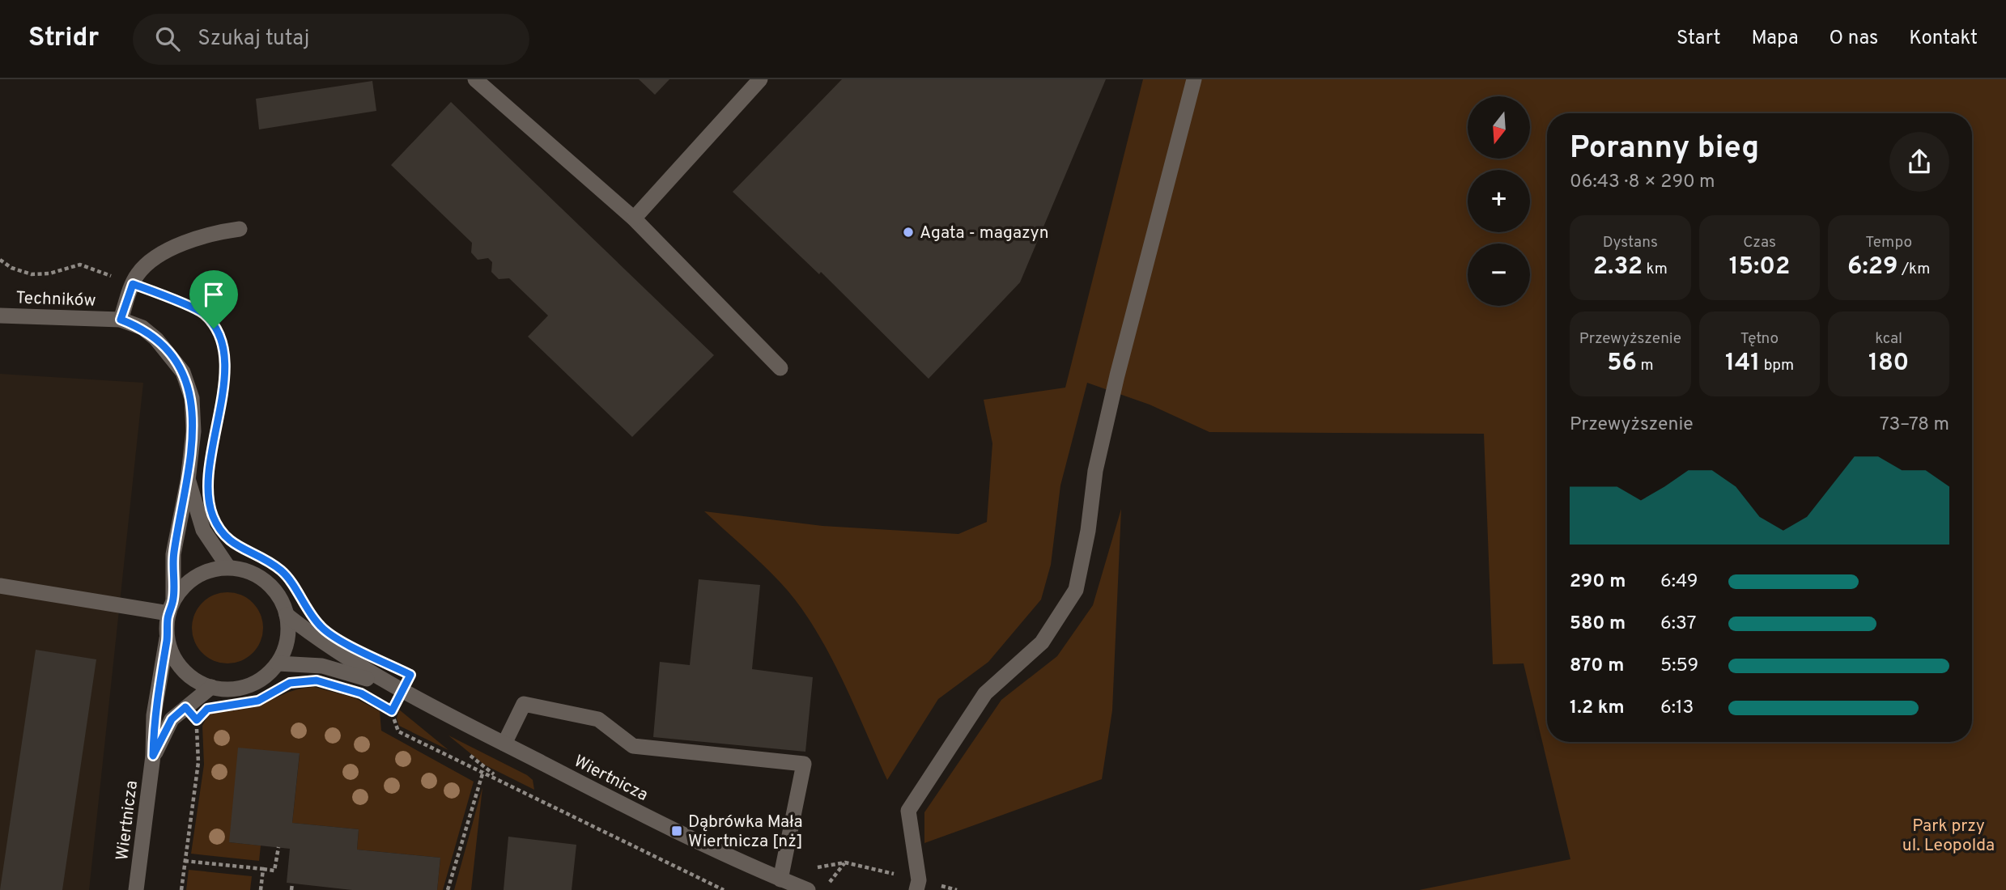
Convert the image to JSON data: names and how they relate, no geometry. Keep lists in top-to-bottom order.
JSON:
{
  "streets": {
    "street": ["Techników", "Wiertnicza"]
  },
  "crossings": [
    ["Techników", "Wiertnicza"]
  ],
  "parks": ["Park przy ul. Leopolda"],
  "places": {
    "other": ["Agata - magazyn"],
    "transit": ["Dąbrówka Mała Wiertnicza [nż]"]
  },
  "north": "bottom",
  "page": {
    "header": "Stridr",
    "search": "Szukaj tutaj",
    "nav": [
      "Start",
      "Mapa",
      "O nas",
      "Kontakt"
    ],
    "map_buttons": ["+", "−"],
    "heading": ["Poranny bieg", "06:43 · 8 × 290 m"],
    "stats": [
      ["Dystans", "2.32 km"],
      ["Czas", "15:02"],
      ["Tempo", "6:29 /km"],
      ["Przewyższenie", "56 m"],
      ["Tętno", "141 bpm"],
      ["kcal", "180"]
    ],
    "chart": ["Przewyższenie", "73–78 m"],
    "list": [
      {
        "name": "290 m",
        "note": "6:49"
      },
      {
        "name": "580 m",
        "note": "6:37"
      },
      {
        "name": "870 m",
        "note": "5:59"
      },
      {
        "name": "1.2 km",
        "note": "6:13"
      }
    ]
  }
}
